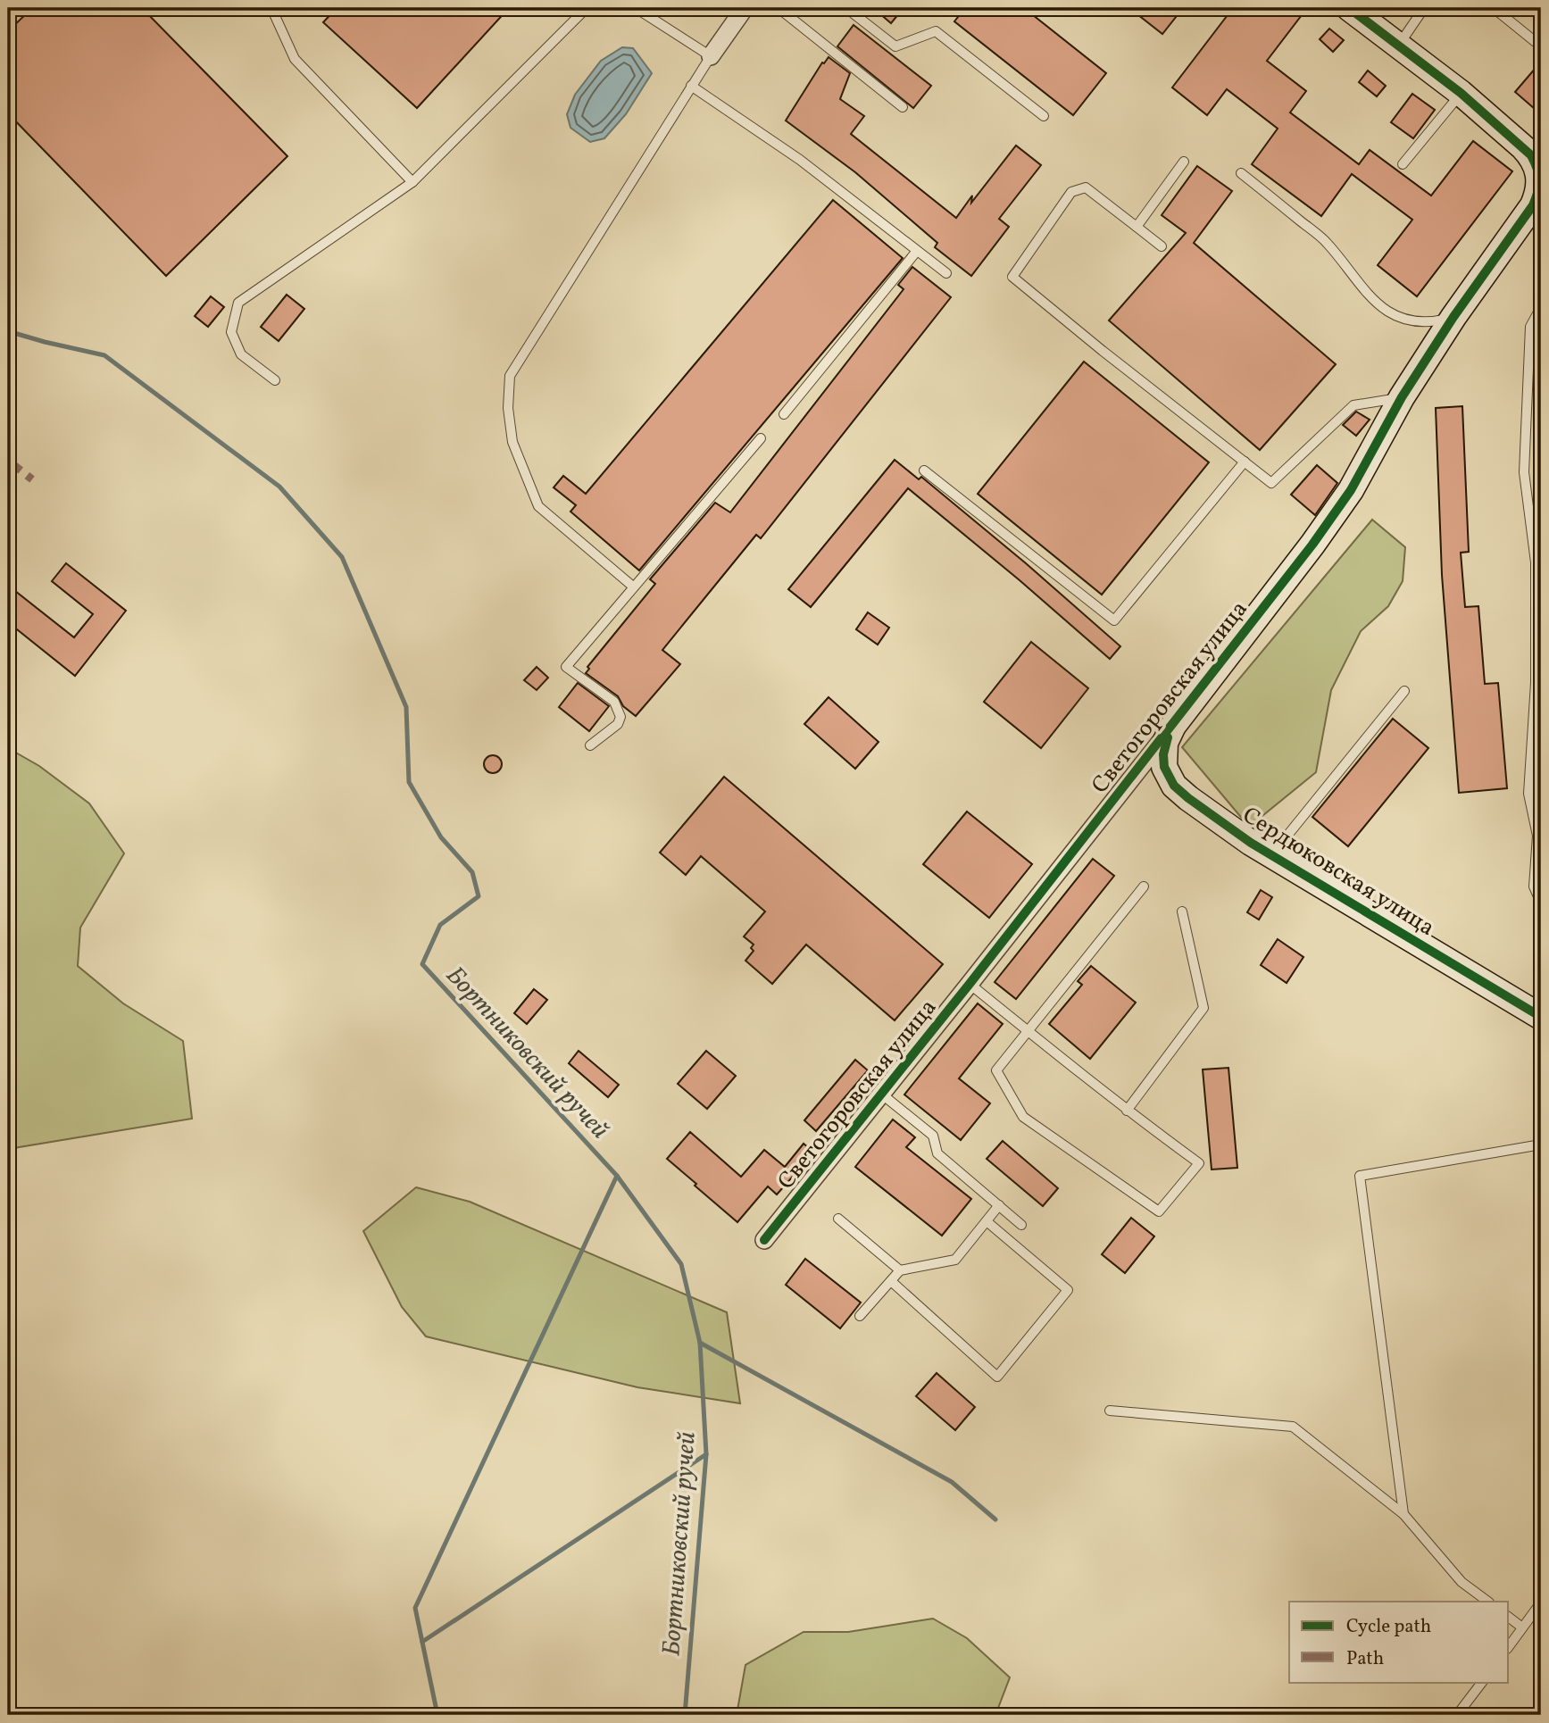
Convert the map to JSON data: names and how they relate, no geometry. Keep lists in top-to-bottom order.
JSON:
{
  "streets": {
    "street": ["Светогоровская улица", "Сердюковская улица"]
  },
  "crossings": [
    ["Светогоровская улица", "Сердюковская улица"]
  ],
  "water": ["Бортниковский ручей"],
  "legend": ["Cycle path", "Path"]
}
